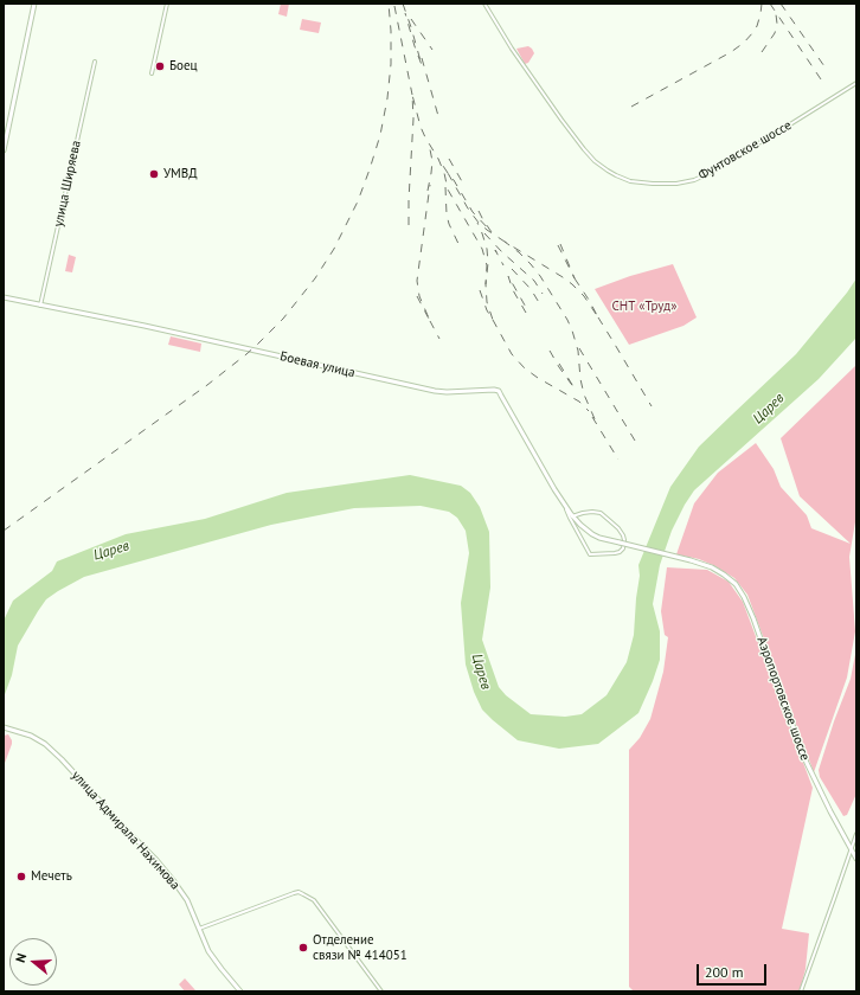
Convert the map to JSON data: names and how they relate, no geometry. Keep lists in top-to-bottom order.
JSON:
{
  "streets": {
    "main road": ["Боевая улица", "Аэропортовское шоссе", "улица Адмирала Нахимова"],
    "street": ["Фунтовское шоссе", "улица Ширяева"]
  },
  "crossings": [
    ["улица Ширяева", "Боевая улица"],
    ["Боевая улица", "Аэропортовское шоссе"]
  ],
  "water": ["Царев"],
  "parks": ["СНТ «Труд»"],
  "places": [
    "Боец",
    "УМВД",
    "Мечеть",
    "Отделение связи № 414051"
  ],
  "scale_bar": "200 m",
  "north": "left"
}
